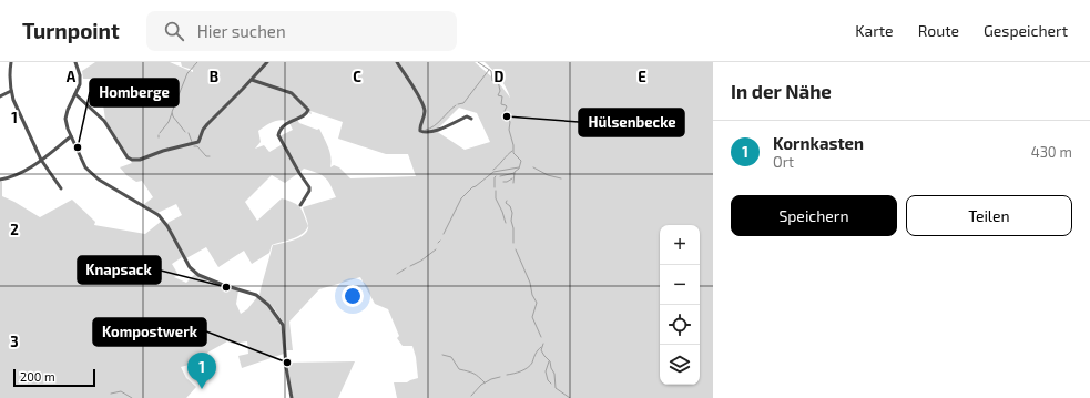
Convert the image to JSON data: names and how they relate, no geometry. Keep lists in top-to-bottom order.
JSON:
{
  "places": [
    "Hülsenbecke",
    "Homberge",
    "Knapsack",
    "Kompostwerk"
  ],
  "scale_bar": "200 m",
  "page": {
    "header": "Turnpoint",
    "search": "Hier suchen",
    "nav": ["Karte", "Route", "Gespeichert"],
    "heading": "In der Nähe",
    "list": [
      {
        "mark": "1",
        "name": "Kornkasten",
        "note": "Ort",
        "value": "430 m"
      }
    ],
    "buttons": ["Speichern", "Teilen"],
    "map_buttons": ["+", "−"],
    "pins": "1",
    "scale": "200 m"
  },
  "grid": {
    "columns": [
      "A",
      "B",
      "C",
      "D",
      "E"
    ],
    "rows": ["1", "2", "3"]
  }
}
